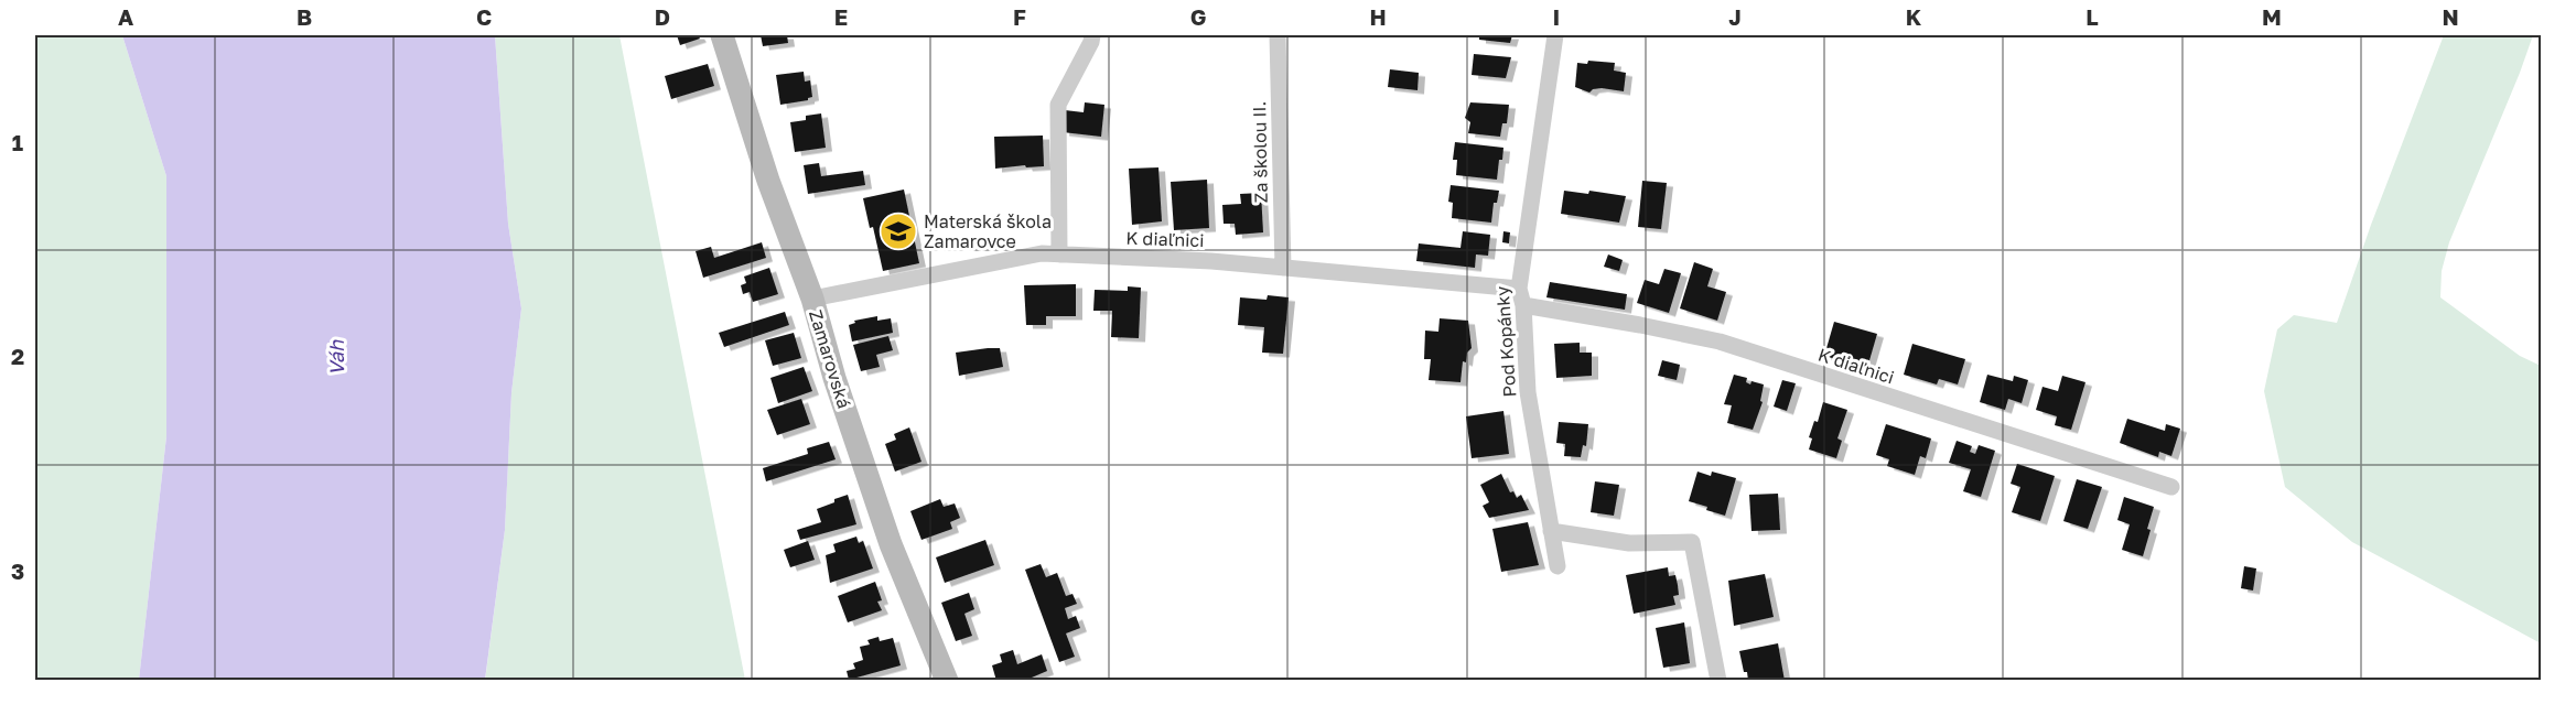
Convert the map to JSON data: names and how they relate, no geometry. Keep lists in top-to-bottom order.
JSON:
{
  "streets": {
    "main road": ["Zamarovská"],
    "street": ["Za školou II.", "K diaľnici", "Pod Kopánky"]
  },
  "crossings": [
    ["Za školou II.", "K diaľnici"],
    ["K diaľnici", "Pod Kopánky"],
    ["K diaľnici", "Zamarovská"]
  ],
  "water": ["Váh"],
  "places": {
    "school or university": ["Materská škola Zamarovce"]
  },
  "grid": {
    "columns": [
      "A",
      "B",
      "C",
      "D",
      "E",
      "F",
      "G",
      "H",
      "I",
      "J",
      "K",
      "L",
      "M",
      "N"
    ],
    "rows": ["1", "2", "3"]
  }
}
